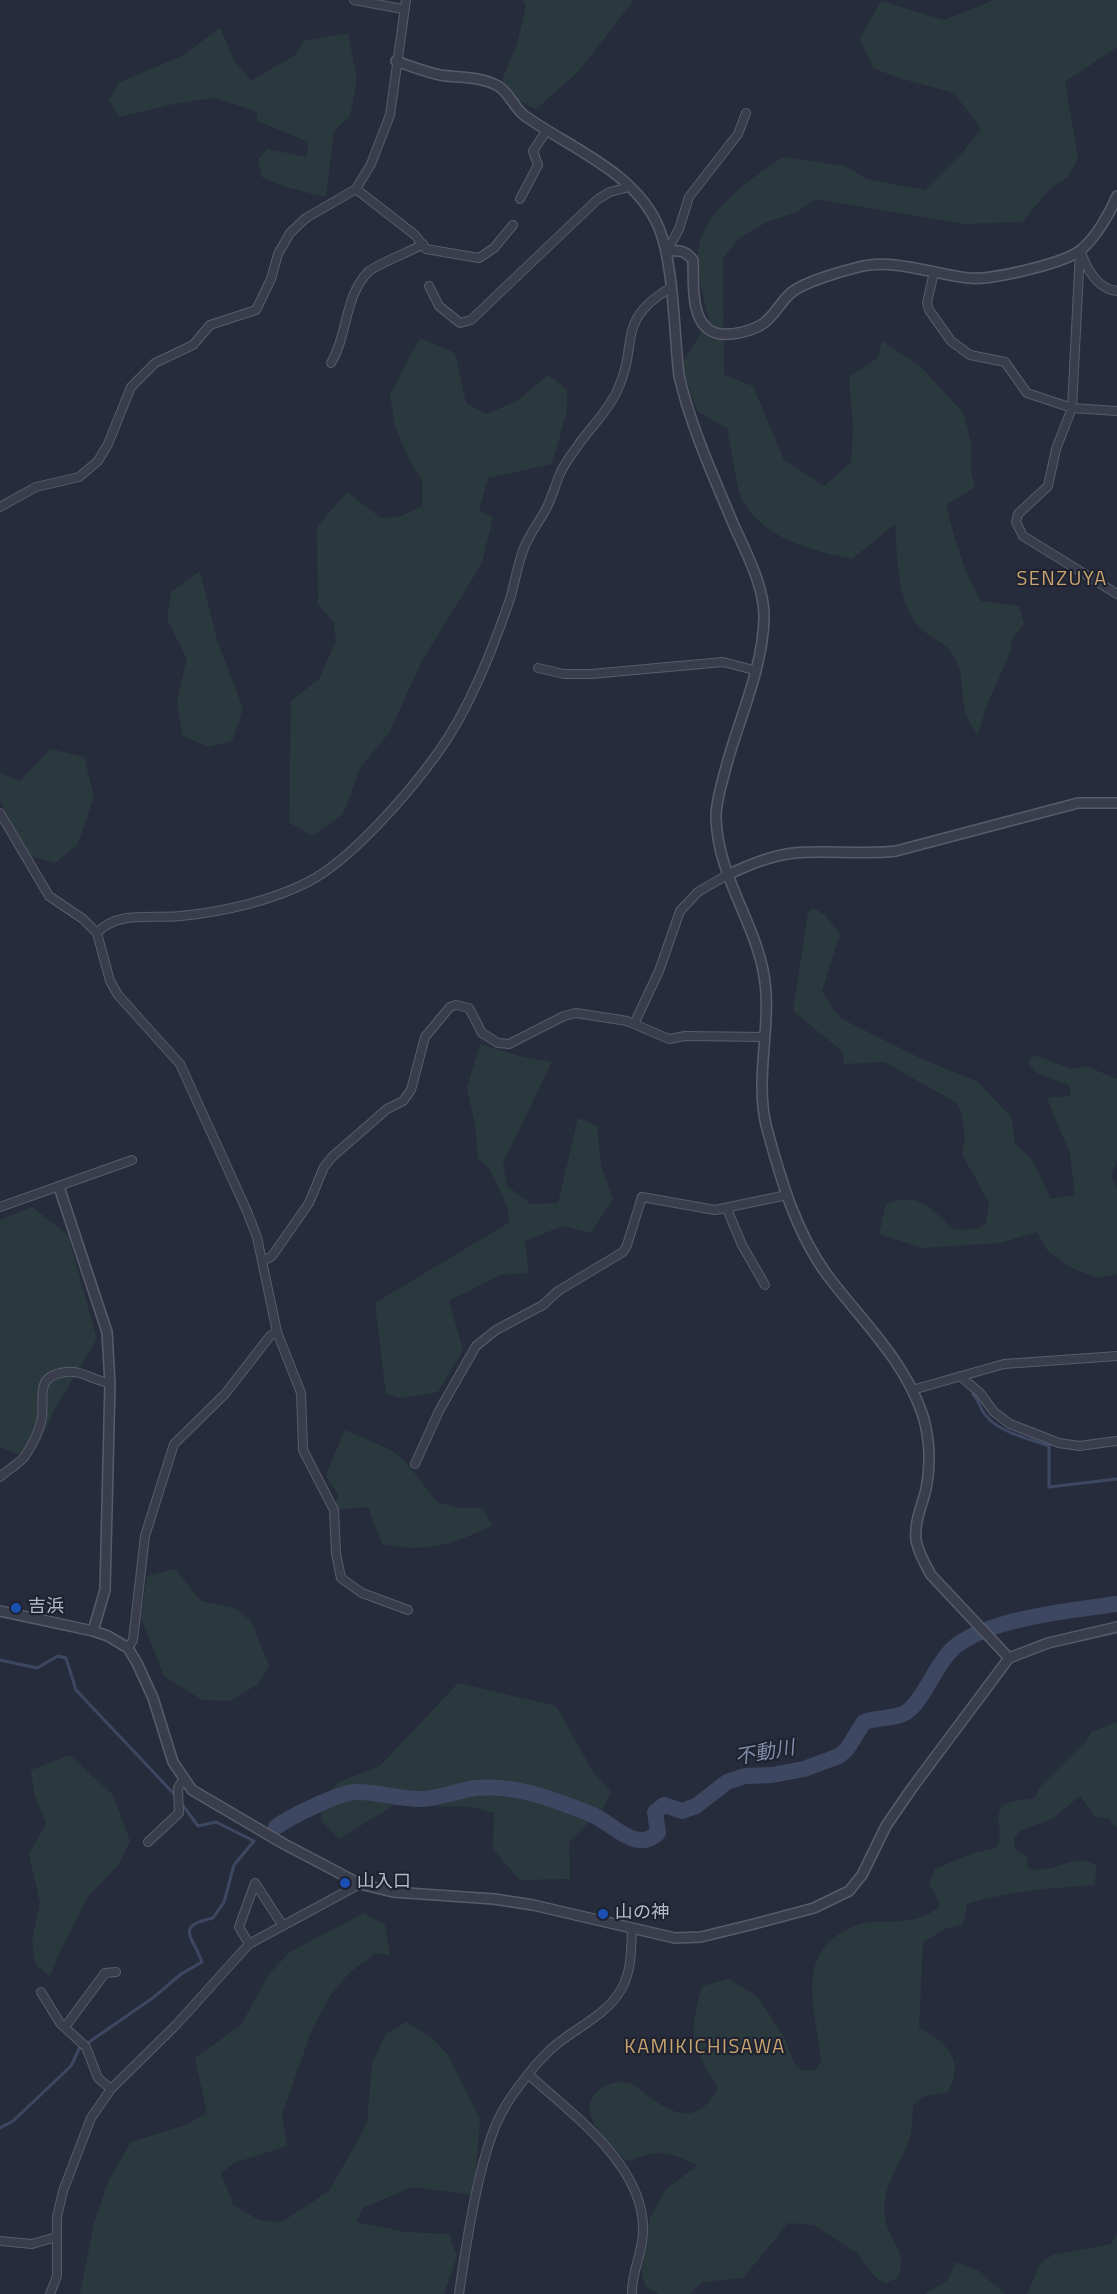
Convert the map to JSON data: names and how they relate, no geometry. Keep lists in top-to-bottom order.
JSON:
{
  "districts": ["SENZUYA", "KAMIKICHISAWA"],
  "water": ["不動川"],
  "places": ["吉浜", "山入口", "山の神"]
}
